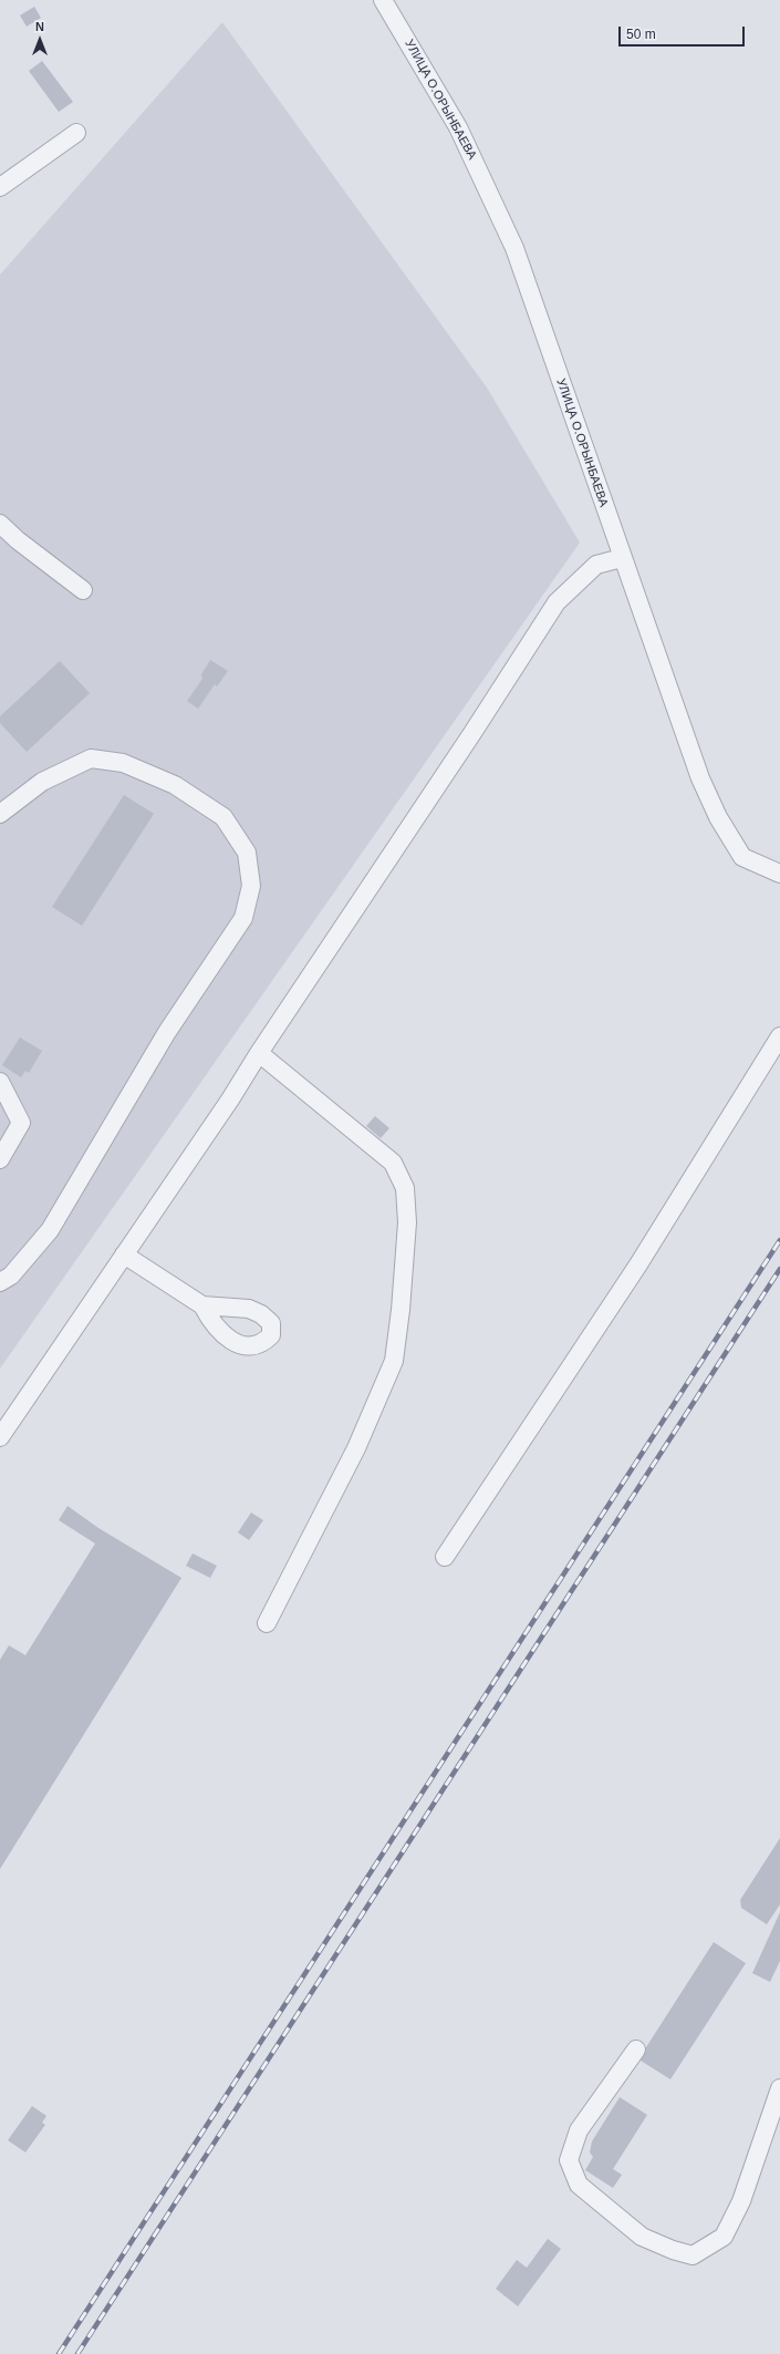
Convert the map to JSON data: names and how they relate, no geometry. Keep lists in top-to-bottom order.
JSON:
{
  "streets": {
    "street": ["УЛИЦА О.ОРЫНБАЕВА"]
  },
  "scale_bar": "50 m",
  "north": "top"
}
